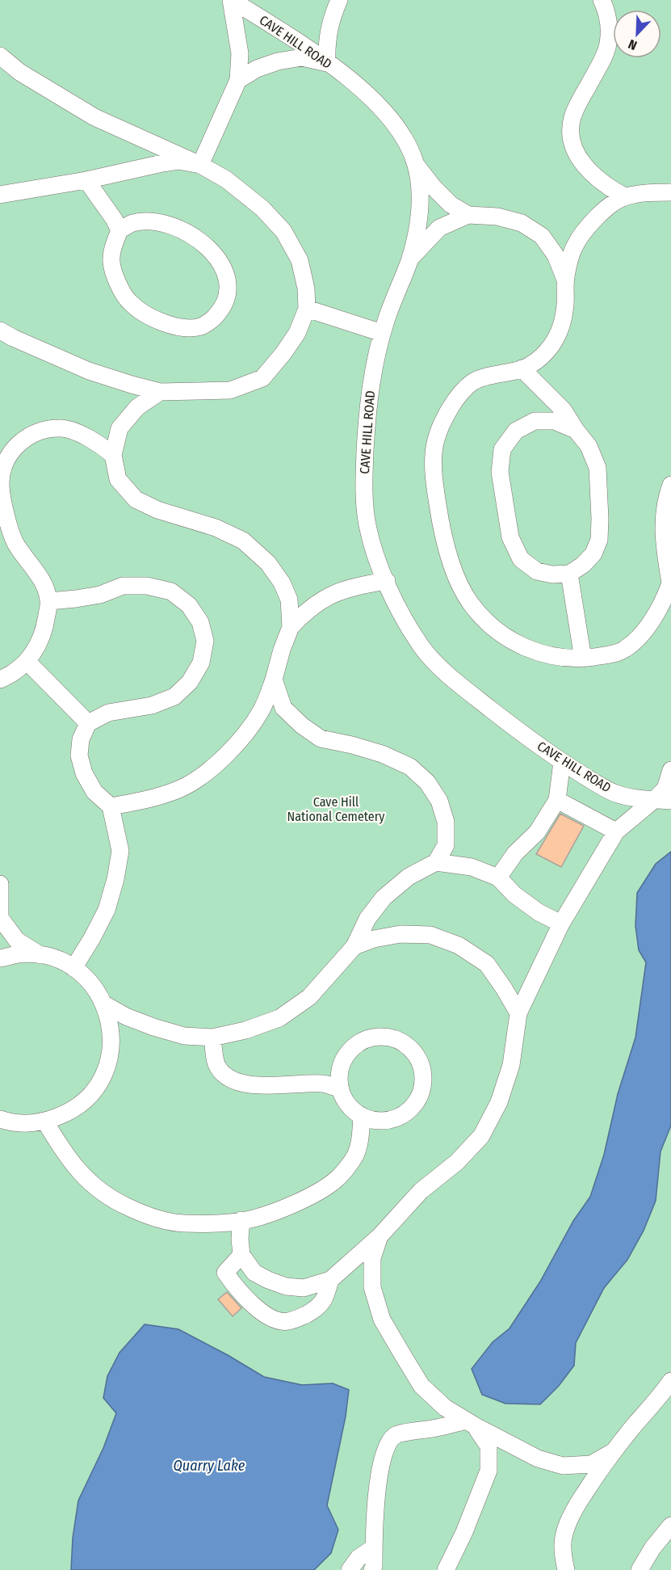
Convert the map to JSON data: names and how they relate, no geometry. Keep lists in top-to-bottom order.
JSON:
{
  "streets": {
    "street": ["CAVE HILL ROAD"]
  },
  "water": ["Quarry Lake"],
  "parks": ["Cave Hill National Cemetery"],
  "north": "bottom left"
}
